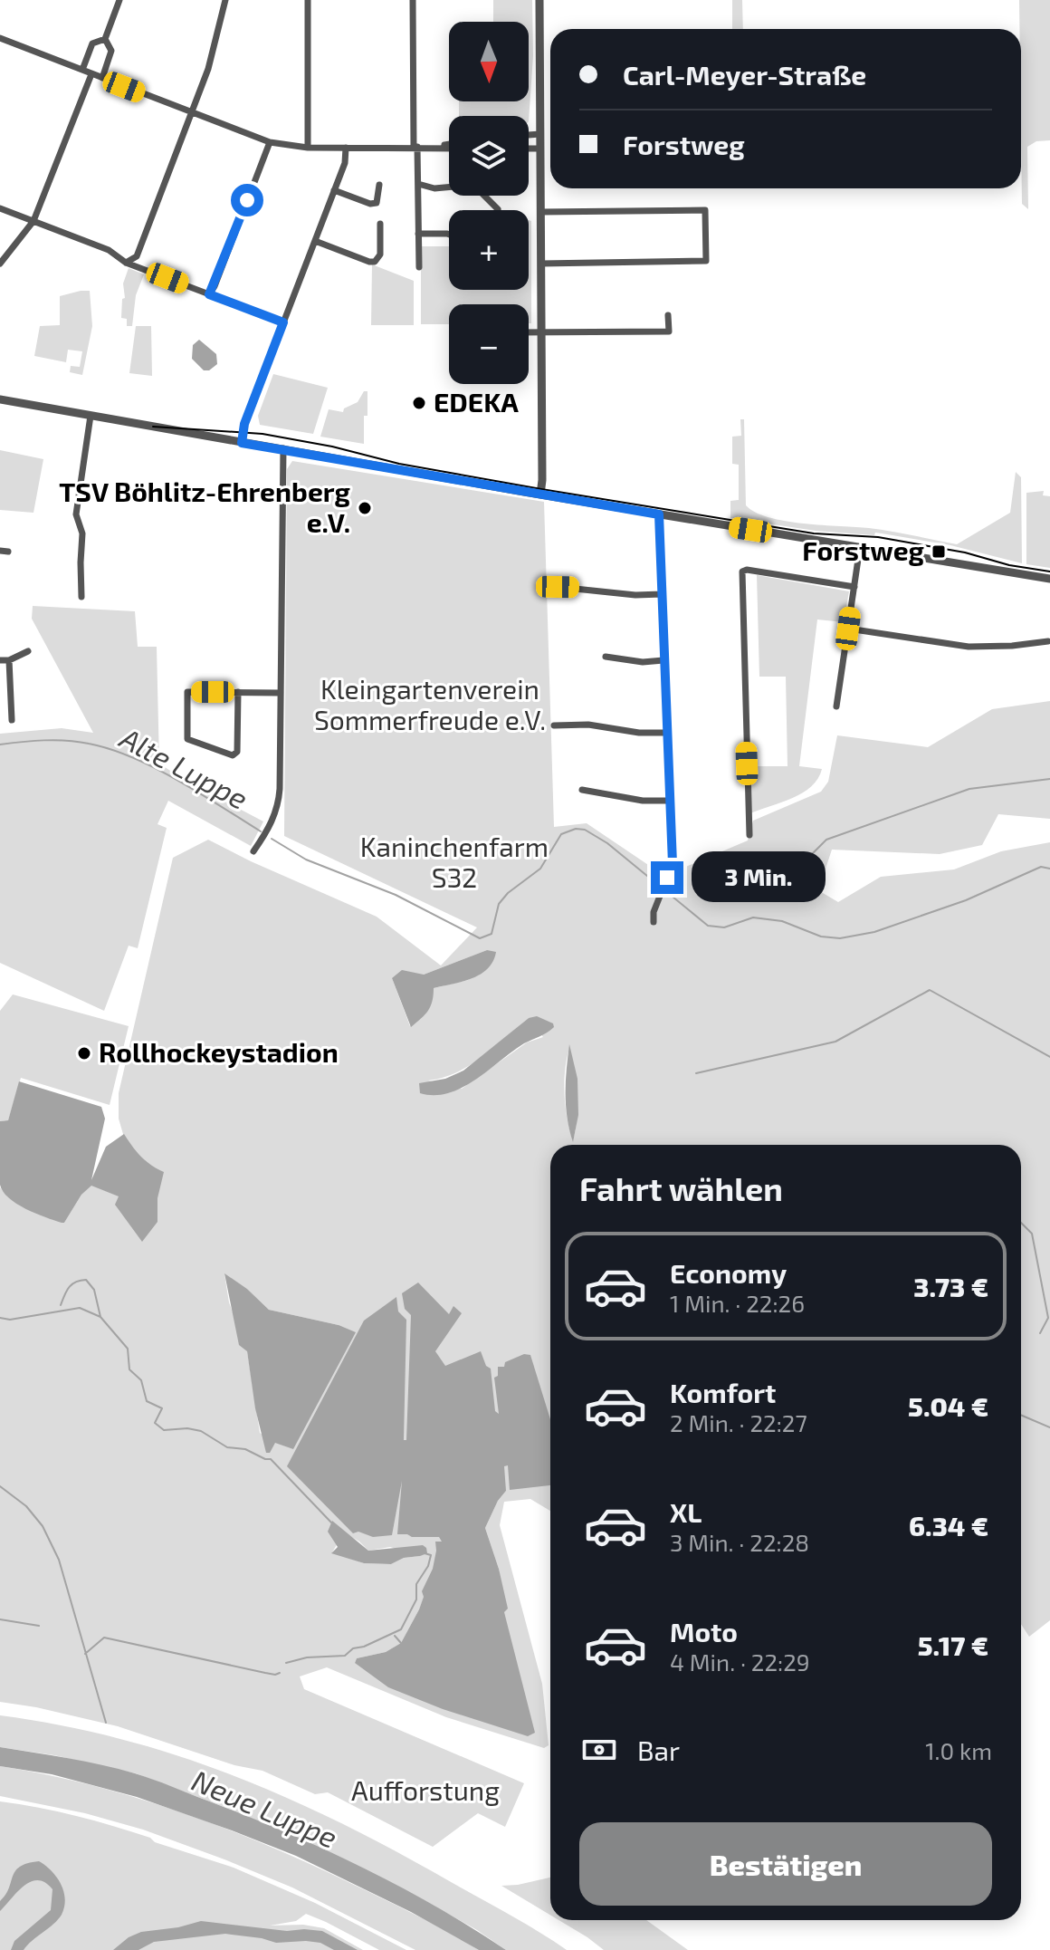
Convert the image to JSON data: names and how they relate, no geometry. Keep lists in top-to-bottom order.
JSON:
{
  "water": ["Alte Luppe", "Neue Luppe"],
  "parks": ["Kleingartenverein Sommerfreude e.V.", "Kaninchenfarm S32", "Aufforstung"],
  "places": {
    "other": ["EDEKA", "TSV Böhlitz-Ehrenberg e.V.", "Rollhockeystadion"],
    "transit": ["Forstweg"]
  },
  "north": "bottom",
  "page": {
    "map_buttons": ["+", "−"],
    "banner": ["Carl-Meyer-Straße", "Forstweg"],
    "bubble": "3 Min.",
    "heading": "Fahrt wählen",
    "list": [
      {
        "name": "Economy",
        "note": "1 Min. · 22:26",
        "value": "3.73 €"
      },
      {
        "name": "Komfort",
        "note": "2 Min. · 22:27",
        "value": "5.04 €"
      },
      {
        "name": "XL",
        "note": "3 Min. · 22:28",
        "value": "6.34 €"
      },
      {
        "name": "Moto",
        "note": "4 Min. · 22:29",
        "value": "5.17 €"
      }
    ],
    "pay": ["Bar", "1.0 km"],
    "buttons": "Bestätigen"
  }
}
